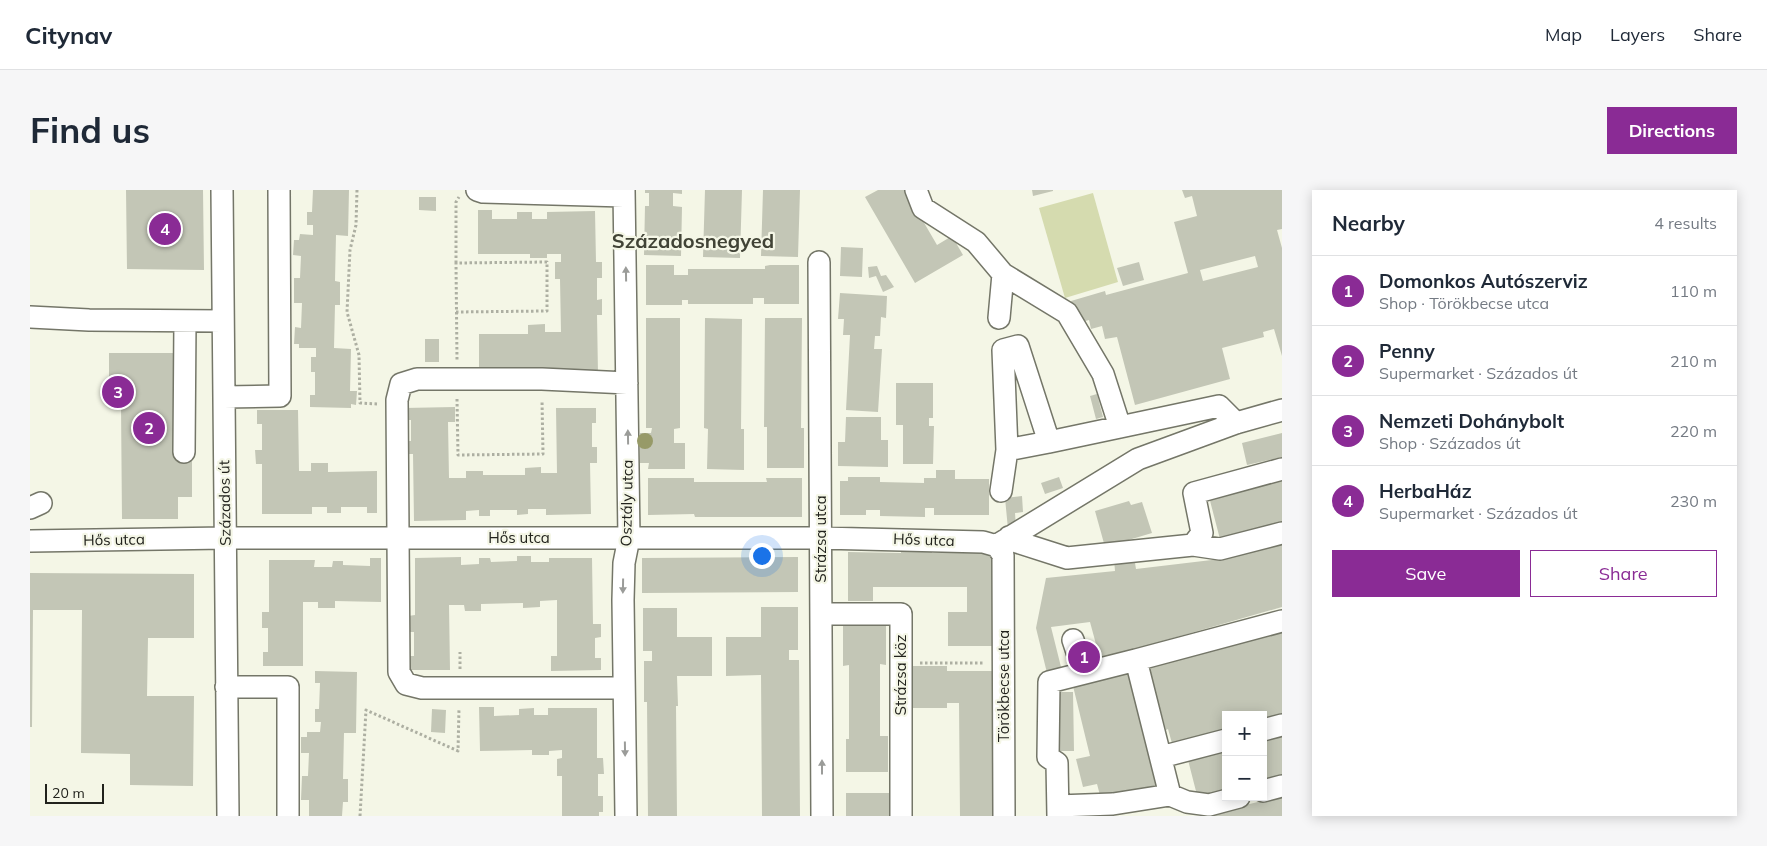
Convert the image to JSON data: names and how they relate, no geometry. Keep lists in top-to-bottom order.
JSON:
{
  "streets": {
    "street": [
      "Százados út",
      "Osztály utca",
      "Hős utca",
      "Strázsa utca",
      "Strázsa köz",
      "Törökbecse utca"
    ]
  },
  "crossings": [
    ["Százados út", "Hős utca"],
    ["Osztály utca", "Hős utca"],
    ["Hős utca", "Strázsa utca"],
    ["Hős utca", "Törökbecse utca"],
    ["Strázsa utca", "Strázsa köz"]
  ],
  "one_way": ["Strázsa utca"],
  "districts": ["Századosnegyed"],
  "scale_bar": "20 m",
  "page": {
    "header": "Citynav",
    "nav": ["Map", "Layers", "Share"],
    "buttons": [
      "Directions",
      ["Save", "Share"]
    ],
    "title": "Find us",
    "heading": ["Nearby", "4 results"],
    "pins": [
      "4",
      "3",
      "2",
      "1"
    ],
    "list": [
      {
        "mark": "1",
        "name": "Domonkos Autószerviz",
        "note": "Shop · Törökbecse utca",
        "value": "110 m"
      },
      {
        "mark": "2",
        "name": "Penny",
        "note": "Supermarket · Százados út",
        "value": "210 m"
      },
      {
        "mark": "3",
        "name": "Nemzeti Dohánybolt",
        "note": "Shop · Százados út",
        "value": "220 m"
      },
      {
        "mark": "4",
        "name": "HerbaHáz",
        "note": "Supermarket · Százados út",
        "value": "230 m"
      }
    ],
    "map_buttons": ["+", "−"],
    "scale": "20 m"
  }
}
